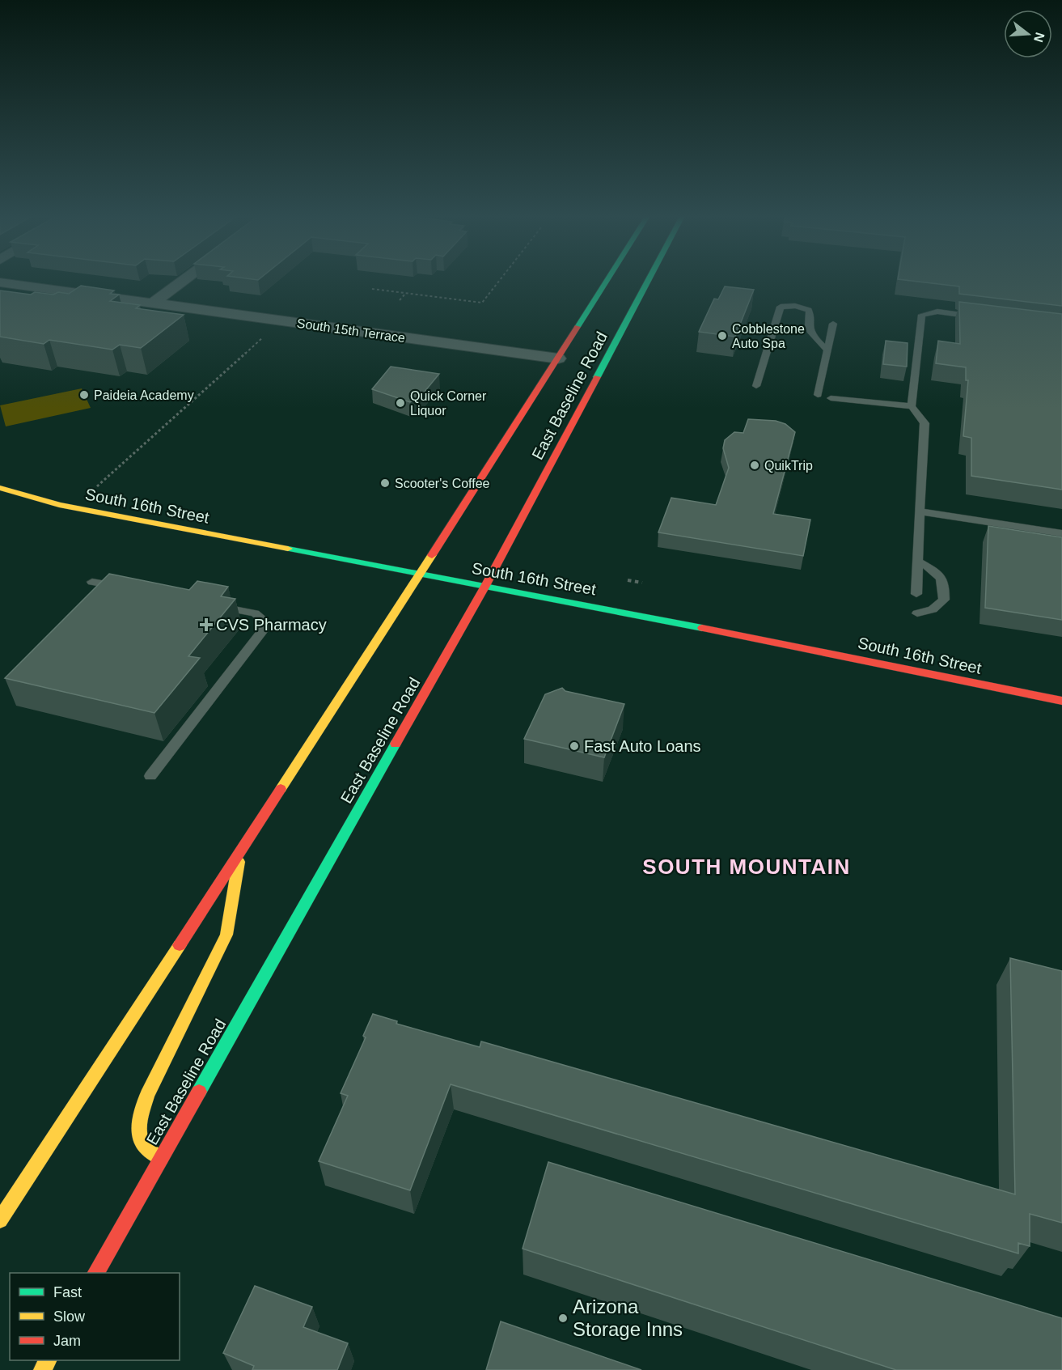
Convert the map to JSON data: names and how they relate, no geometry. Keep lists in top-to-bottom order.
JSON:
{
  "streets": {
    "main road": ["East Baseline Road", "South 16th Street"],
    "street": ["South 15th Terrace"]
  },
  "crossings": [
    ["South 15th Terrace", "East Baseline Road"],
    ["East Baseline Road", "South 16th Street"]
  ],
  "districts": ["SOUTH MOUNTAIN"],
  "places": {
    "other": [
      "Cobblestone Auto Spa",
      "Paideia Academy",
      "Quick Corner Liquor",
      "QuikTrip",
      "Scooter's Coffee",
      "Fast Auto Loans",
      "Arizona Storage Inns"
    ],
    "health": ["CVS Pharmacy"]
  },
  "legend": ["Fast", "Slow", "Jam"],
  "north": "right"
}
